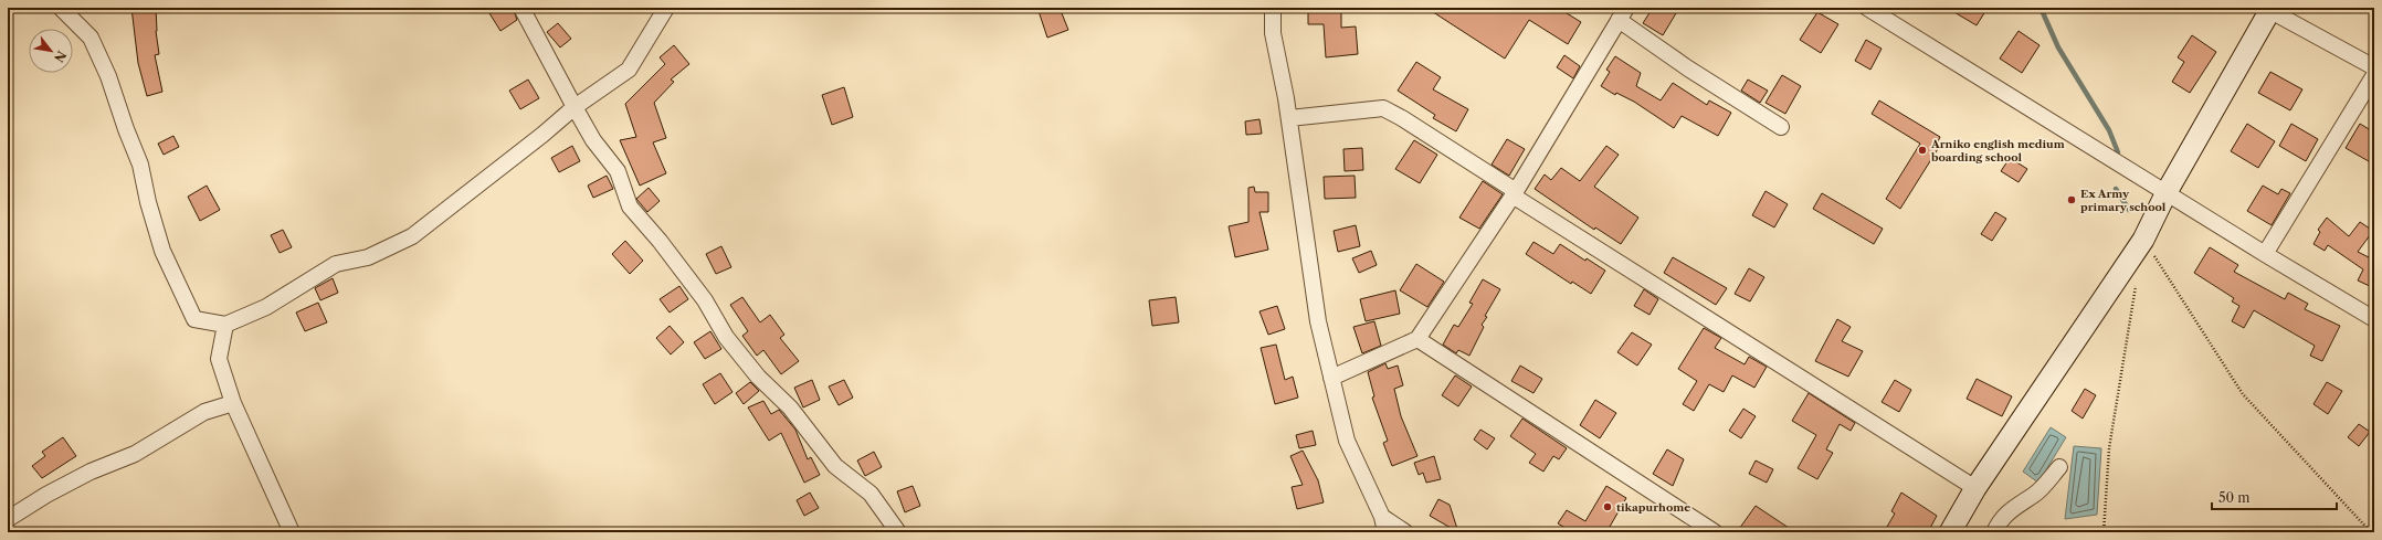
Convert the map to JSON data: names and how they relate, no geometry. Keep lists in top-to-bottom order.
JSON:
{
  "places": ["Arniko english medium boarding school", "Ex Army primary school", "tikapurhome"],
  "scale_bar": "50 m",
  "north": "bottom right"
}
